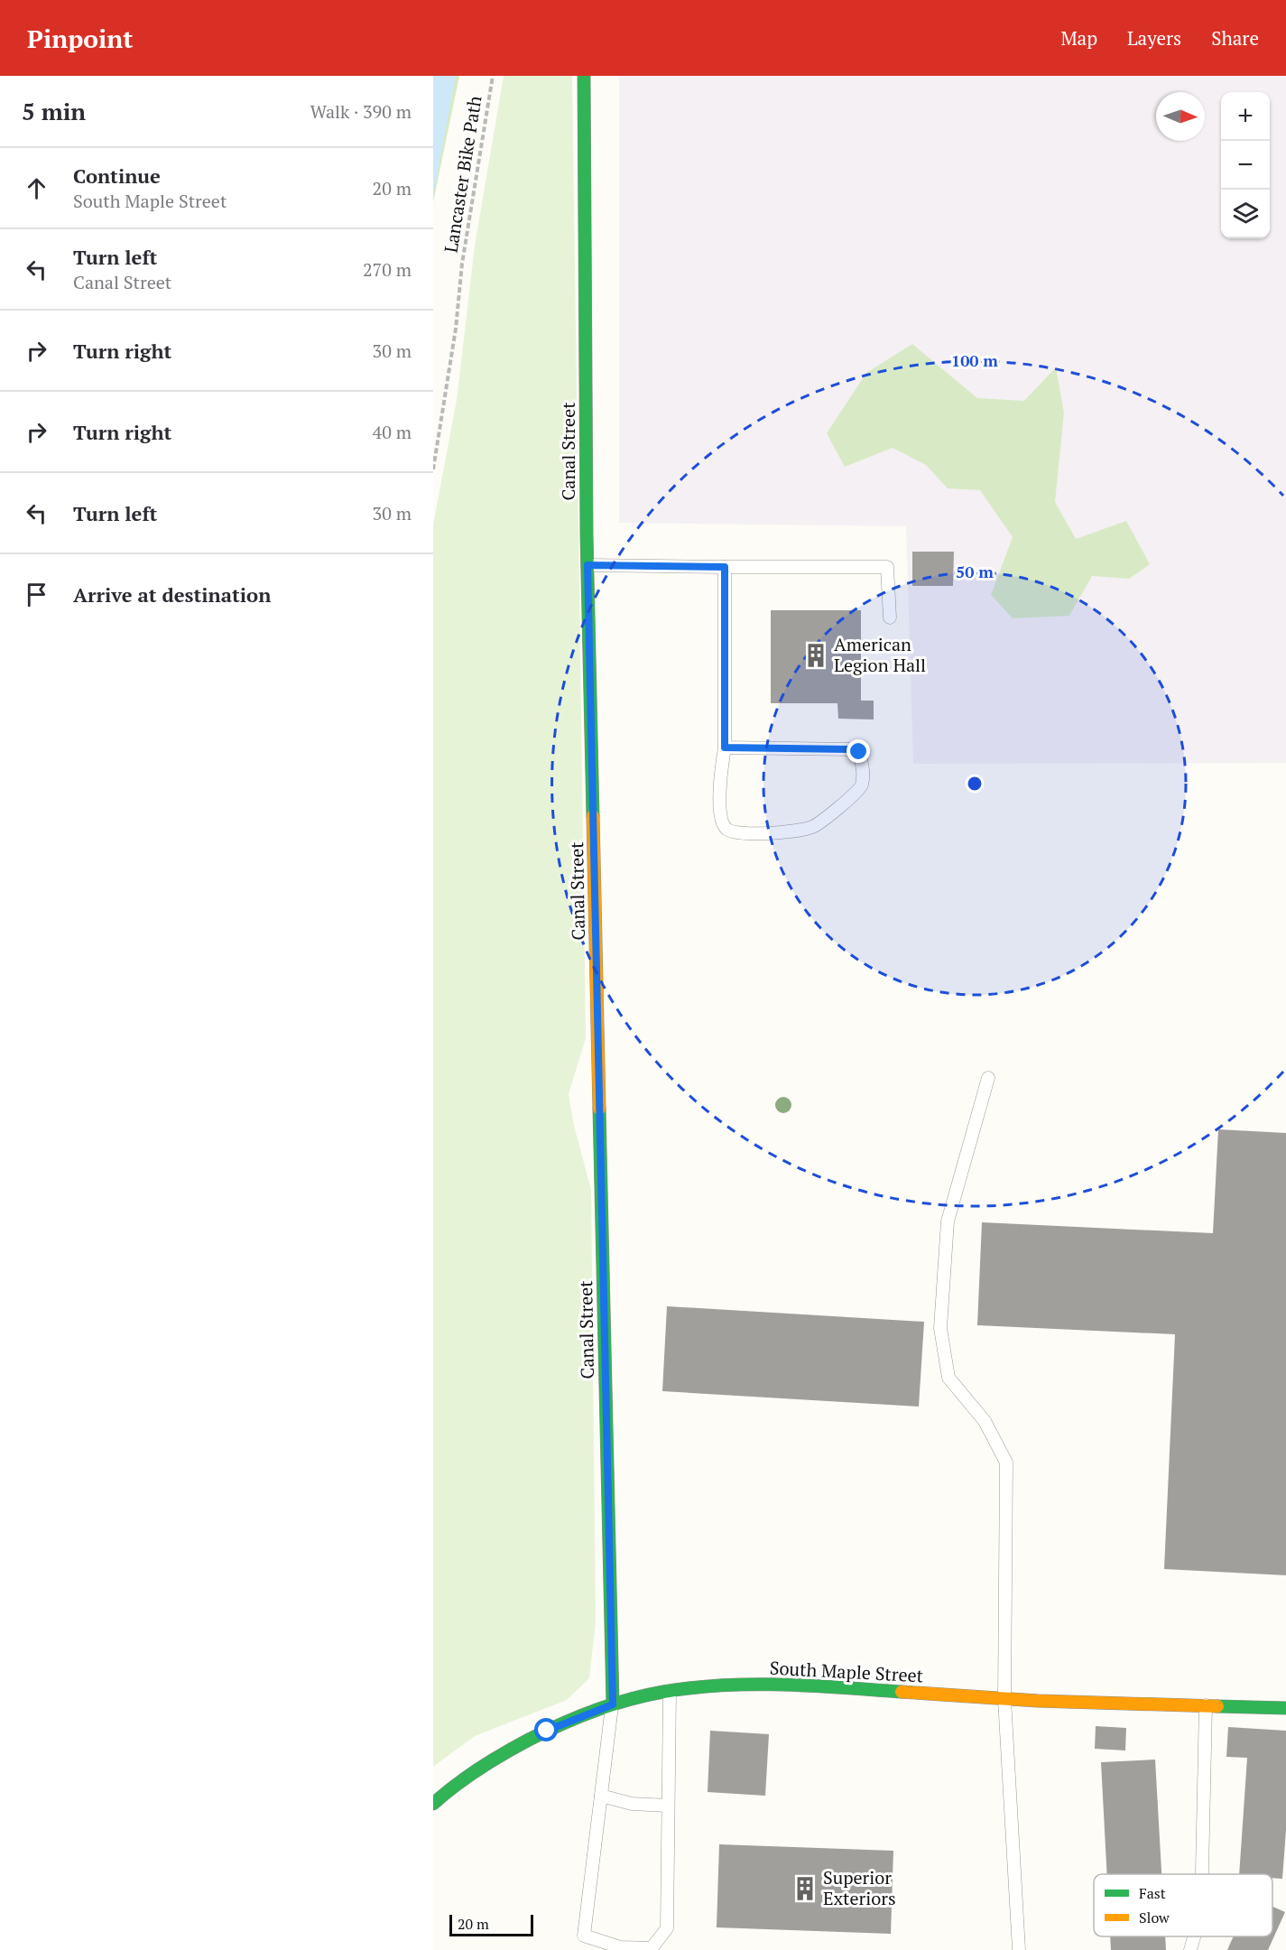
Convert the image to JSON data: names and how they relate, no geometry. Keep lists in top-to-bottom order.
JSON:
{
  "streets": {
    "street": ["Canal Street", "South Maple Street"],
    "path": ["Lancaster Bike Path"]
  },
  "crossings": [
    ["Canal Street", "South Maple Street"]
  ],
  "places": {
    "building": ["American Legion Hall", "Superior Exteriors"]
  },
  "legend": ["Fast", "Slow"],
  "scale_bar": "20 m",
  "north": "right",
  "page": {
    "header": "Pinpoint",
    "nav": ["Map", "Layers", "Share"],
    "heading": ["5 min", "Walk · 390 m"],
    "map_buttons": ["+", "−"],
    "list": [
      ["Continue", "South Maple Street", "20 m"],
      ["Turn left", "Canal Street", "270 m"],
      ["Turn right", "30 m"],
      ["Turn right", "40 m"],
      ["Turn left", "30 m"],
      "Arrive at destination"
    ],
    "scale": "20 m"
  },
  "rings": ["100 m", "50 m"]
}
